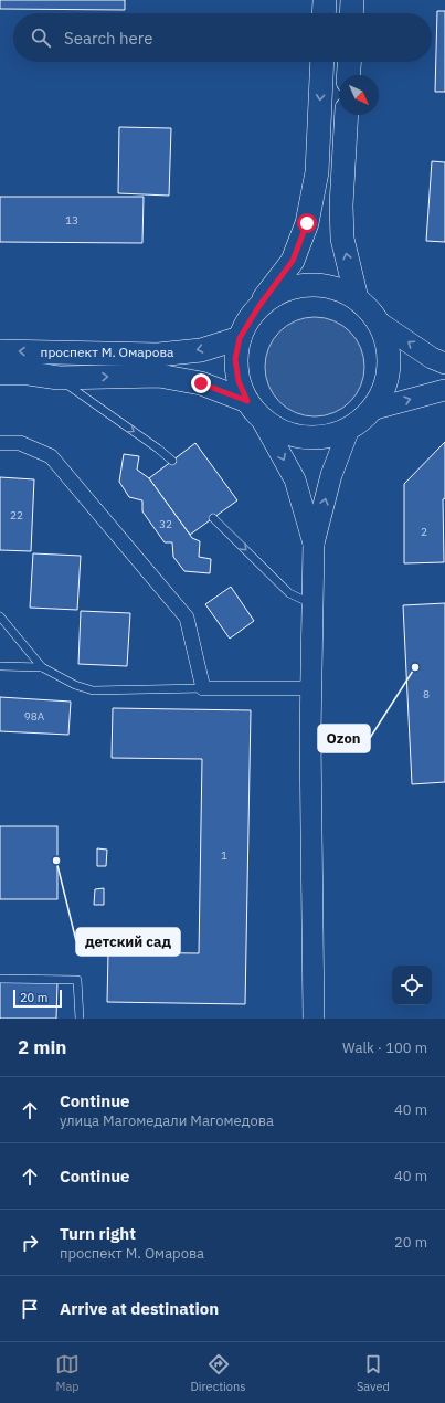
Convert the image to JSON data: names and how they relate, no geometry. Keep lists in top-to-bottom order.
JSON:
{
  "streets": {
    "main road": ["проспект М. Омарова"]
  },
  "places": ["Ozon", "детский сад"],
  "house_numbers": [
    "13",
    "22",
    "32",
    "2",
    "8",
    "98А",
    "1"
  ],
  "scale_bar": "20 m",
  "north": "bottom right",
  "page": {
    "search": "Search here",
    "scale": "20 m",
    "heading": ["2 min", "Walk · 100 m"],
    "list": [
      ["Continue", "улица Магомедали Магомедова", "40 m"],
      ["Continue", "40 m"],
      ["Turn right", "проспект М. Омарова", "20 m"],
      "Arrive at destination"
    ],
    "nav": ["Map", "Directions", "Saved"]
  }
}
